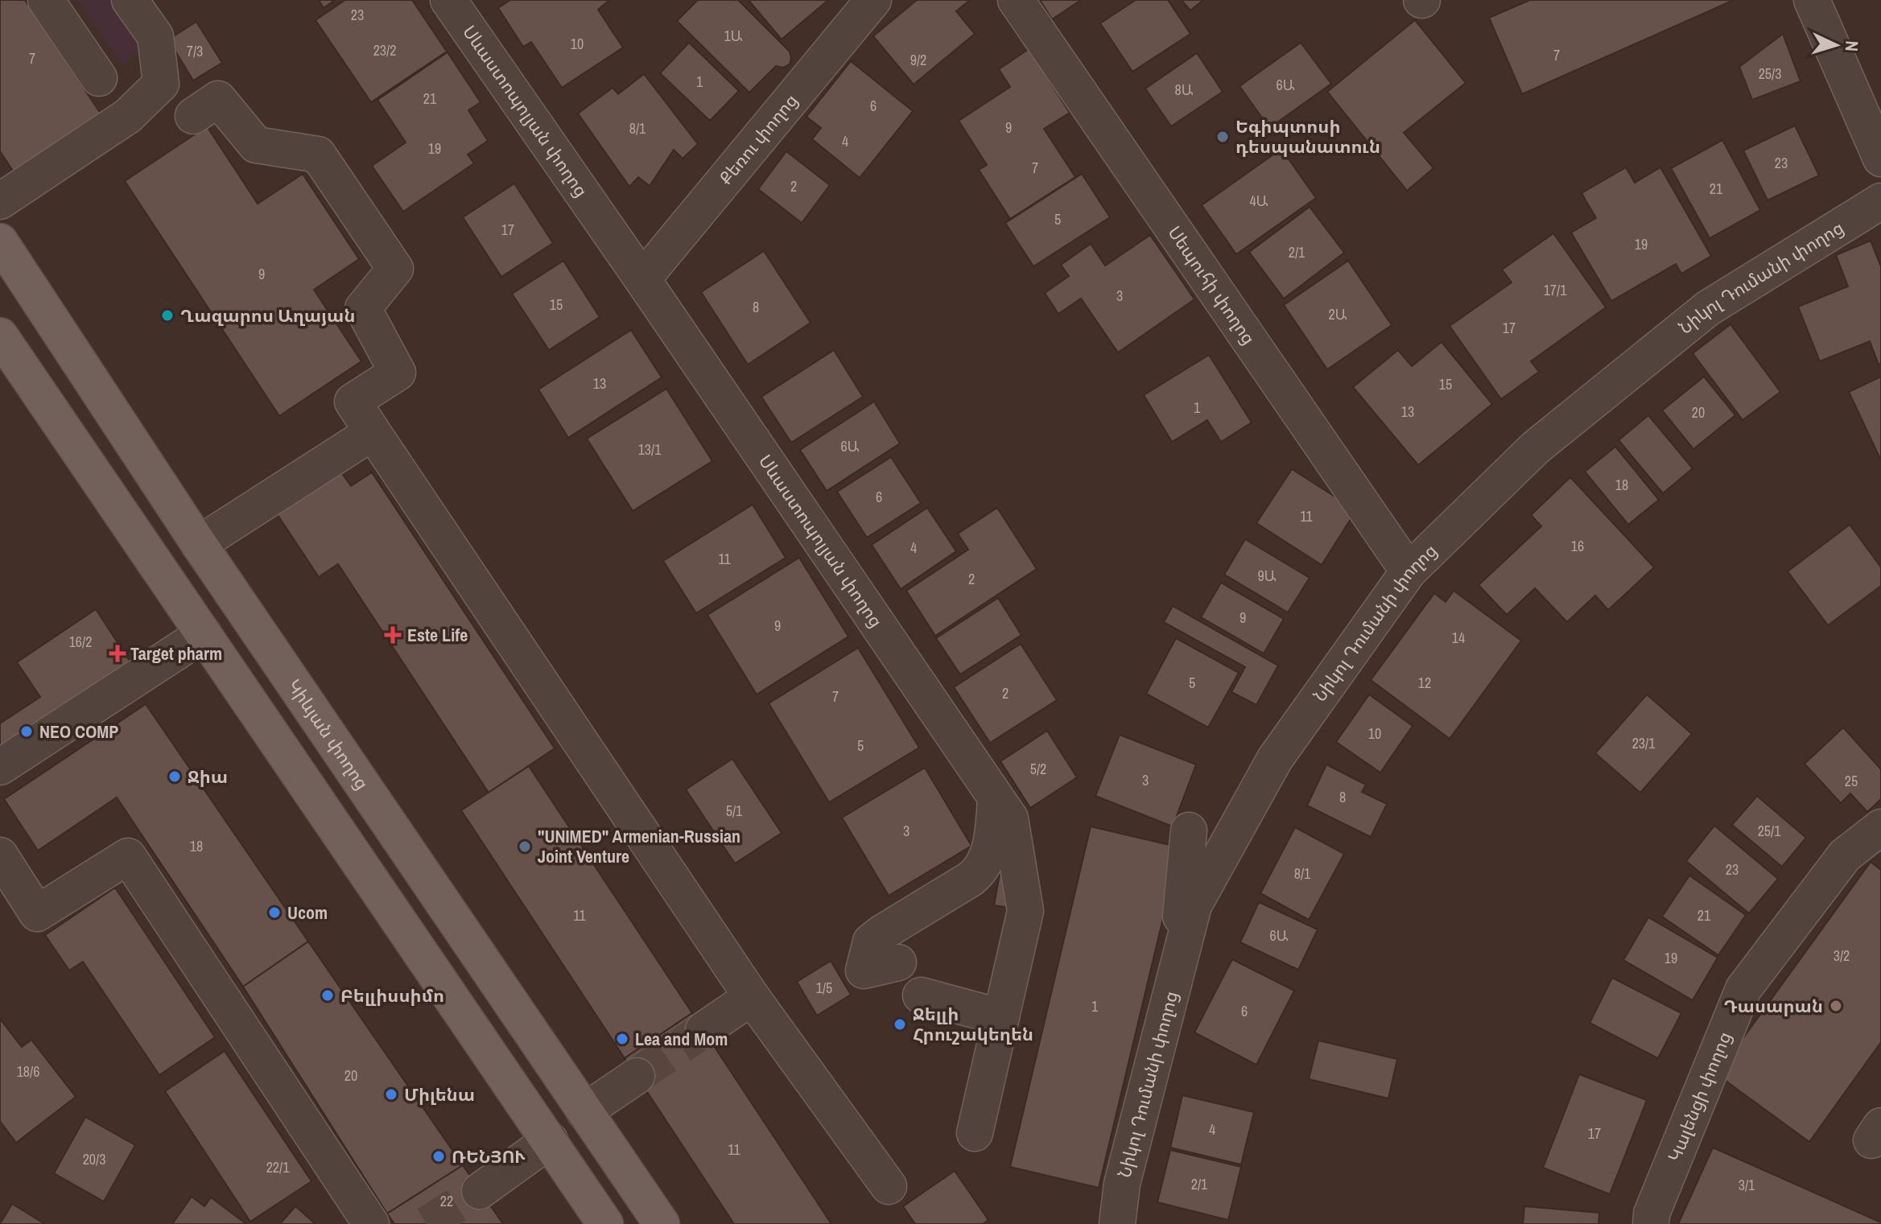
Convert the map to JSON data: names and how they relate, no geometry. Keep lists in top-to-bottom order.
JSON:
{
  "streets": {
    "main road": ["Կիևյան փողոց"],
    "street": [
      "Սևաստոպոլյան փողոց",
      "Քեռու փողոց",
      "Նիկոլ Դումանի փողոց",
      "Սեպուհի փողոց",
      "Կալենցի փողոց"
    ]
  },
  "crossings": [
    ["Սևաստոպոլյան փողոց", "Քեռու փողոց"],
    ["Նիկոլ Դումանի փողոց", "Սեպուհի փողոց"]
  ],
  "places": {
    "other": [
      "Եգիպտոսի դեսպանատուն",
      "Ղազարոս Աղայան",
      "NEO COMP",
      "Ջիա",
      "\"UNIMED\" Armenian-Russian Joint Venture",
      "Ucom",
      "Բելլիսսիմո",
      "Դասարան",
      "Ջելլի Հրուշակեղեն",
      "Lea and Mom",
      "Միլենա",
      "ՌԵՆՅՈՒ"
    ],
    "health": ["Este Life", "Target pharm"]
  },
  "house_numbers": [
    "23",
    "1Ա",
    "10",
    "23/2",
    "7/3",
    "7",
    "7",
    "9/2",
    "25/3",
    "1",
    "6Ա",
    "8Ա",
    "21",
    "6",
    "9",
    "8/1",
    "4",
    "19",
    "23",
    "7",
    "2",
    "21",
    "4Ա",
    "5",
    "17",
    "19",
    "2/1",
    "9",
    "17/1",
    "3",
    "15",
    "8",
    "2Ա",
    "17",
    "13",
    "15",
    "1",
    "13",
    "20",
    "6Ա",
    "13/1",
    "18",
    "6",
    "11",
    "16",
    "4",
    "11",
    "9Ա",
    "2",
    "9",
    "9",
    "14",
    "16/2",
    "5",
    "12",
    "2",
    "7",
    "10",
    "23/1",
    "5",
    "5/2",
    "3",
    "25",
    "8",
    "5/1",
    "3",
    "25/1",
    "18",
    "23",
    "8/1",
    "11",
    "21",
    "6Ա",
    "3/2",
    "19",
    "1/5",
    "1",
    "6",
    "18/6",
    "20",
    "4",
    "17",
    "11",
    "20/3",
    "22/1",
    "2/1",
    "3/1",
    "22"
  ],
  "north": "right"
}
